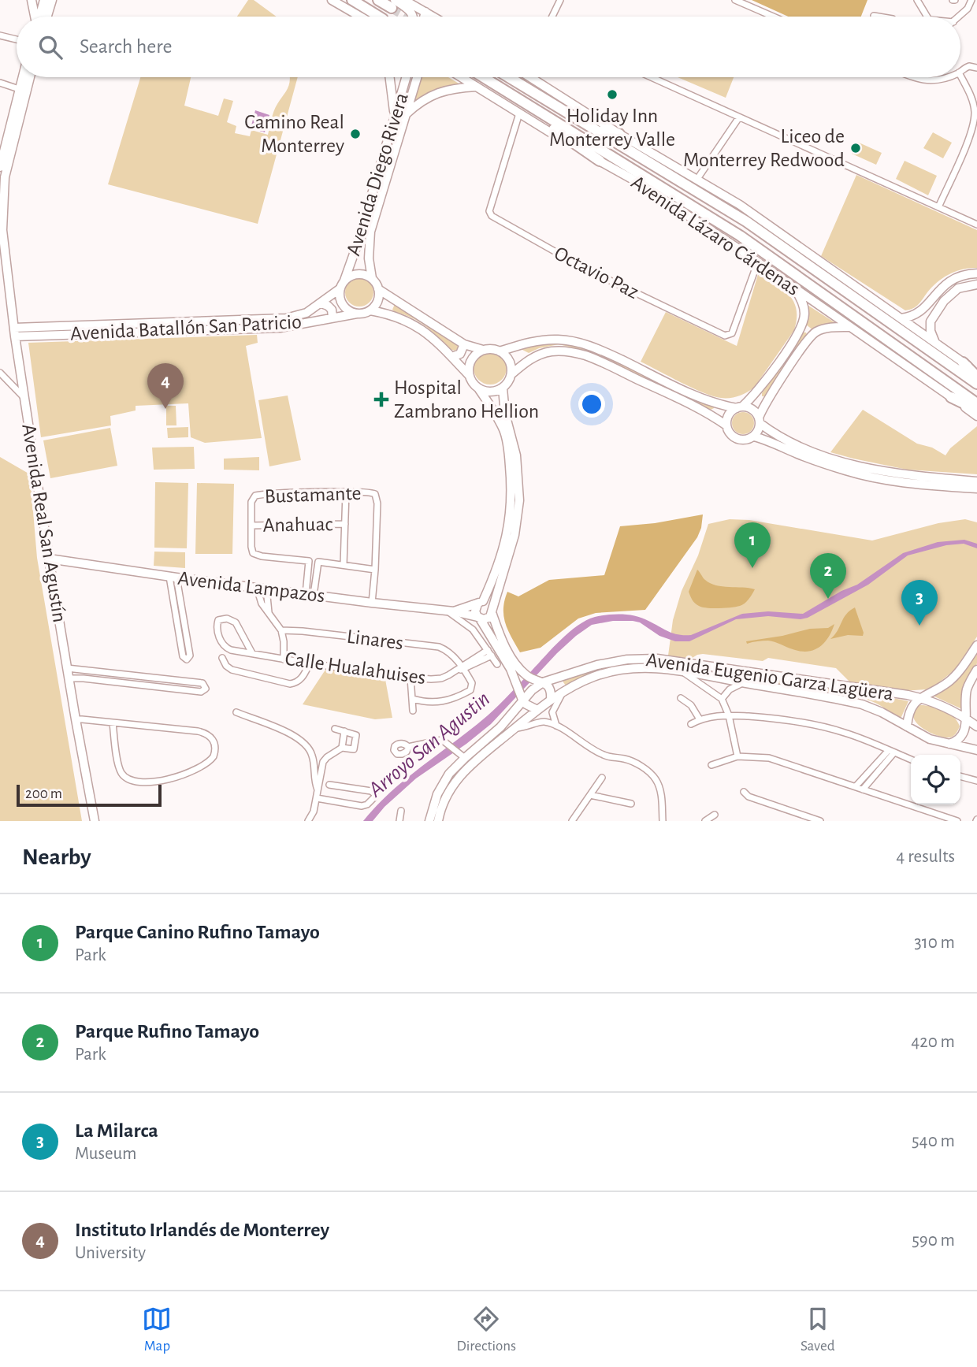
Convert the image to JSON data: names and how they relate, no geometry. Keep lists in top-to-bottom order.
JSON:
{
  "streets": {
    "highway": ["Avenida Lázaro Cárdenas"],
    "street": [
      "Avenida Diego Rivera",
      "Octavio Paz",
      "Avenida Batallón San Patricio",
      "Bustamante",
      "Avenida Real San Agustín",
      "Anahuac",
      "Avenida Lampazos",
      "Linares",
      "Calle Hualahuises",
      "Avenida Eugenio Garza Lagüera"
    ]
  },
  "crossings": [
    ["Avenida Diego Rivera", "Avenida Batallón San Patricio"],
    ["Avenida Lázaro Cárdenas", "Octavio Paz"],
    ["Avenida Batallón San Patricio", "Avenida Real San Agustín"],
    ["Bustamante", "Anahuac"],
    ["Bustamante", "Avenida Lampazos"],
    ["Avenida Real San Agustín", "Avenida Lampazos"],
    ["Linares", "Calle Hualahuises"]
  ],
  "water": ["Arroyo San Agustin"],
  "places": {
    "other": ["Holiday Inn Monterrey Valle", "Camino Real Monterrey", "Liceo de Monterrey Redwood"],
    "health": ["Hospital Zambrano Hellion"]
  },
  "scale_bar": "200 m",
  "page": {
    "search": "Search here",
    "pins": [
      "4",
      "1",
      "2",
      "3"
    ],
    "scale": "200 m",
    "heading": ["Nearby", "4 results"],
    "list": [
      {
        "mark": "1",
        "name": "Parque Canino Rufino Tamayo",
        "note": "Park",
        "value": "310 m"
      },
      {
        "mark": "2",
        "name": "Parque Rufino Tamayo",
        "note": "Park",
        "value": "420 m"
      },
      {
        "mark": "3",
        "name": "La Milarca",
        "note": "Museum",
        "value": "540 m"
      },
      {
        "mark": "4",
        "name": "Instituto Irlandés de Monterrey",
        "note": "University",
        "value": "590 m"
      }
    ],
    "nav": ["Map", "Directions", "Saved"]
  }
}
